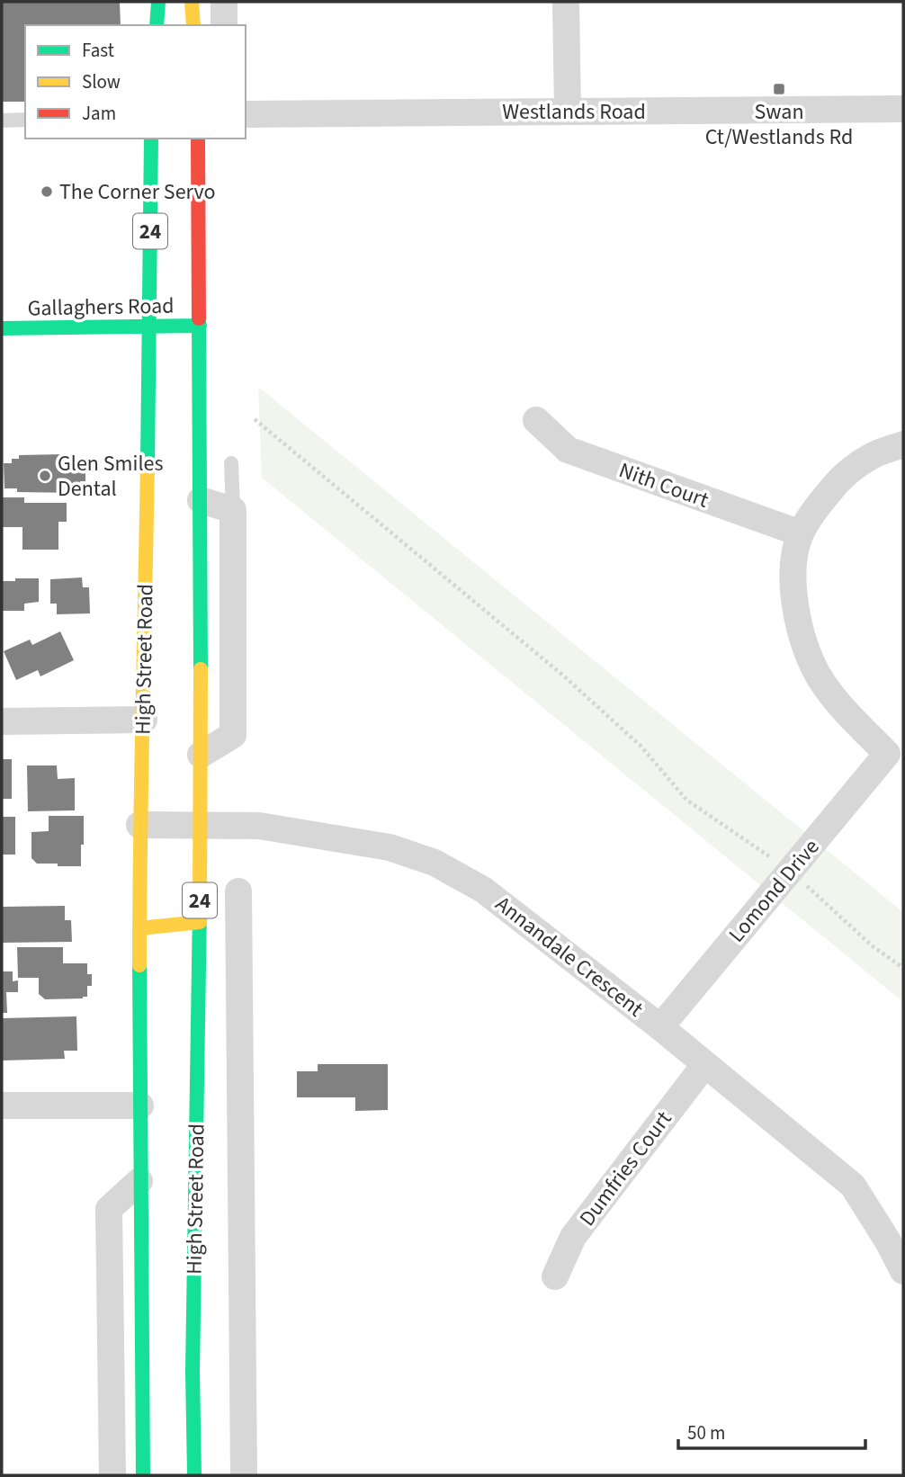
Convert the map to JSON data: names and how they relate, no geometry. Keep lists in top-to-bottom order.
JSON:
{
  "streets": {
    "main road": ["24", "Gallaghers Road", "High Street Road"],
    "street": [
      "Westlands Road",
      "Nith Court",
      "Lomond Drive",
      "Annandale Crescent",
      "Dumfries Court"
    ]
  },
  "crossings": [
    ["Gallaghers Road", "High Street Road"],
    ["Nith Court", "Lomond Drive"],
    ["High Street Road", "Annandale Crescent"],
    ["Lomond Drive", "Annandale Crescent"],
    ["Annandale Crescent", "Dumfries Court"]
  ],
  "places": {
    "transit": ["Swan Ct/Westlands Rd"],
    "other": ["The Corner Servo", "Glen Smiles Dental"]
  },
  "legend": ["Fast", "Slow", "Jam"],
  "scale_bar": "50 m"
}
